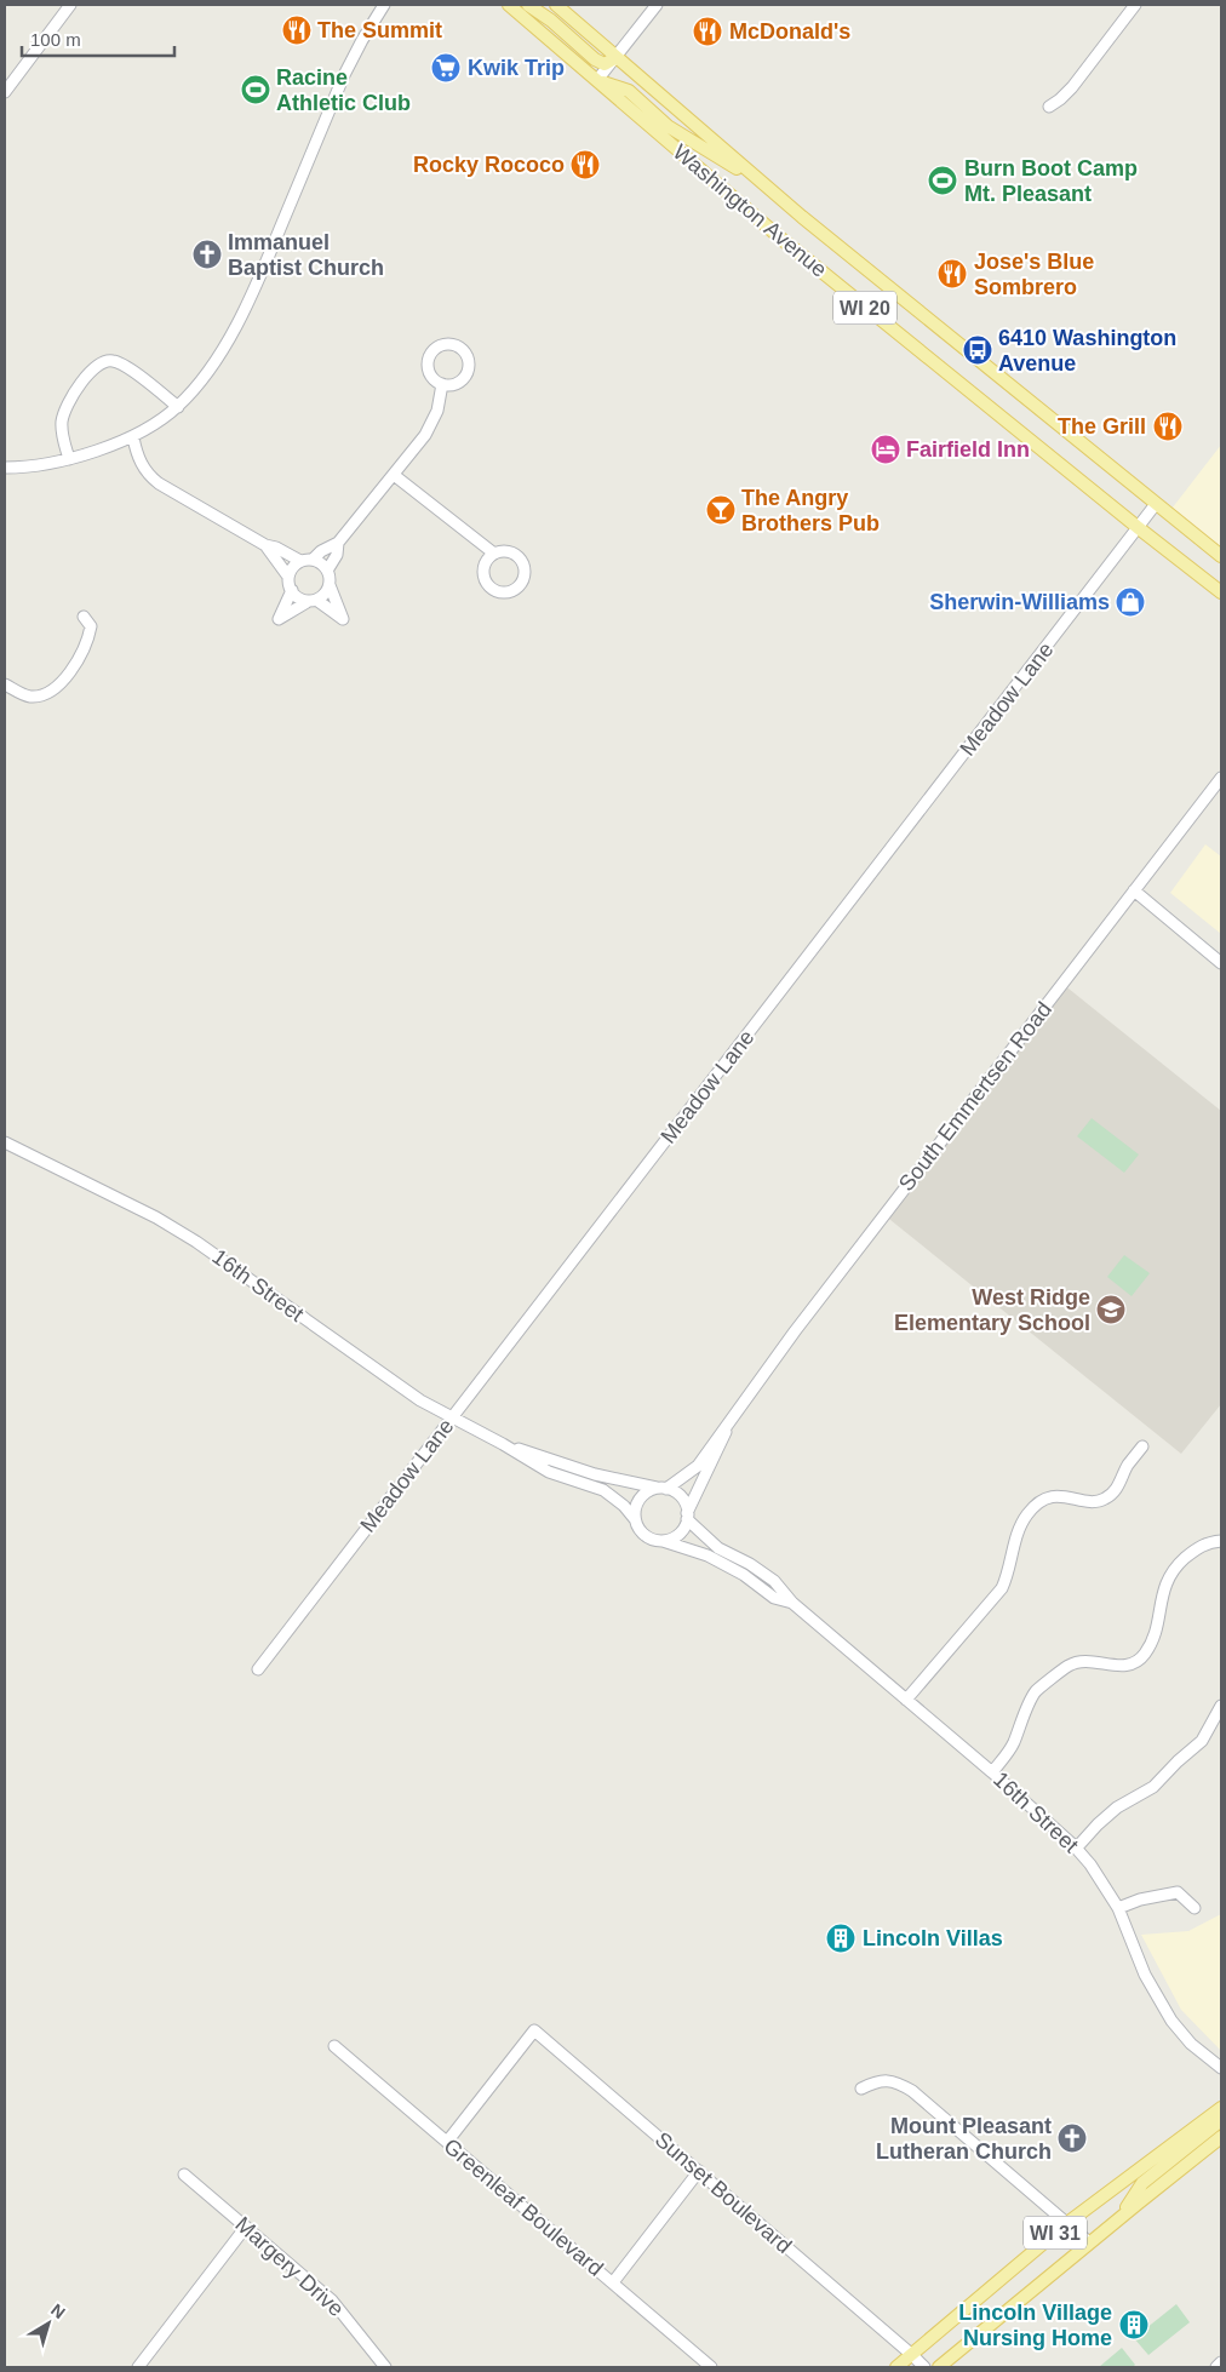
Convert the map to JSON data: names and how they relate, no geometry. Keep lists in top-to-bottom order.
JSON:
{
  "streets": {
    "main road": ["Washington Avenue", "WI 20", "WI 31"],
    "street": [
      "Meadow Lane",
      "South Emmertsen Road",
      "16th Street",
      "Sunset Boulevard",
      "Greenleaf Boulevard",
      "Margery Drive"
    ]
  },
  "crossings": [
    ["Washington Avenue", "Meadow Lane"],
    ["Meadow Lane", "16th Street"],
    ["South Emmertsen Road", "16th Street"],
    ["Sunset Boulevard", "Greenleaf Boulevard"],
    ["Sunset Boulevard", "WI 31"]
  ],
  "places": {
    "restaurant": [
      "The Summit",
      "McDonald's",
      "Rocky Rococo",
      "Jose's Blue Sombrero",
      "The Grill"
    ],
    "supermarket": ["Kwik Trip"],
    "sports": ["Racine Athletic Club", "Burn Boot Camp Mt. Pleasant"],
    "church": ["Immanuel Baptist Church", "Mount Pleasant Lutheran Church"],
    "bus stop": ["6410 Washington Avenue"],
    "hotel": ["Fairfield Inn"],
    "bar": ["The Angry Brothers Pub"],
    "shop": ["Sherwin-Williams"],
    "school or university": ["West Ridge Elementary School"],
    "building": ["Lincoln Villas", "Lincoln Village Nursing Home"]
  },
  "scale_bar": "100 m",
  "north": "top right"
}
